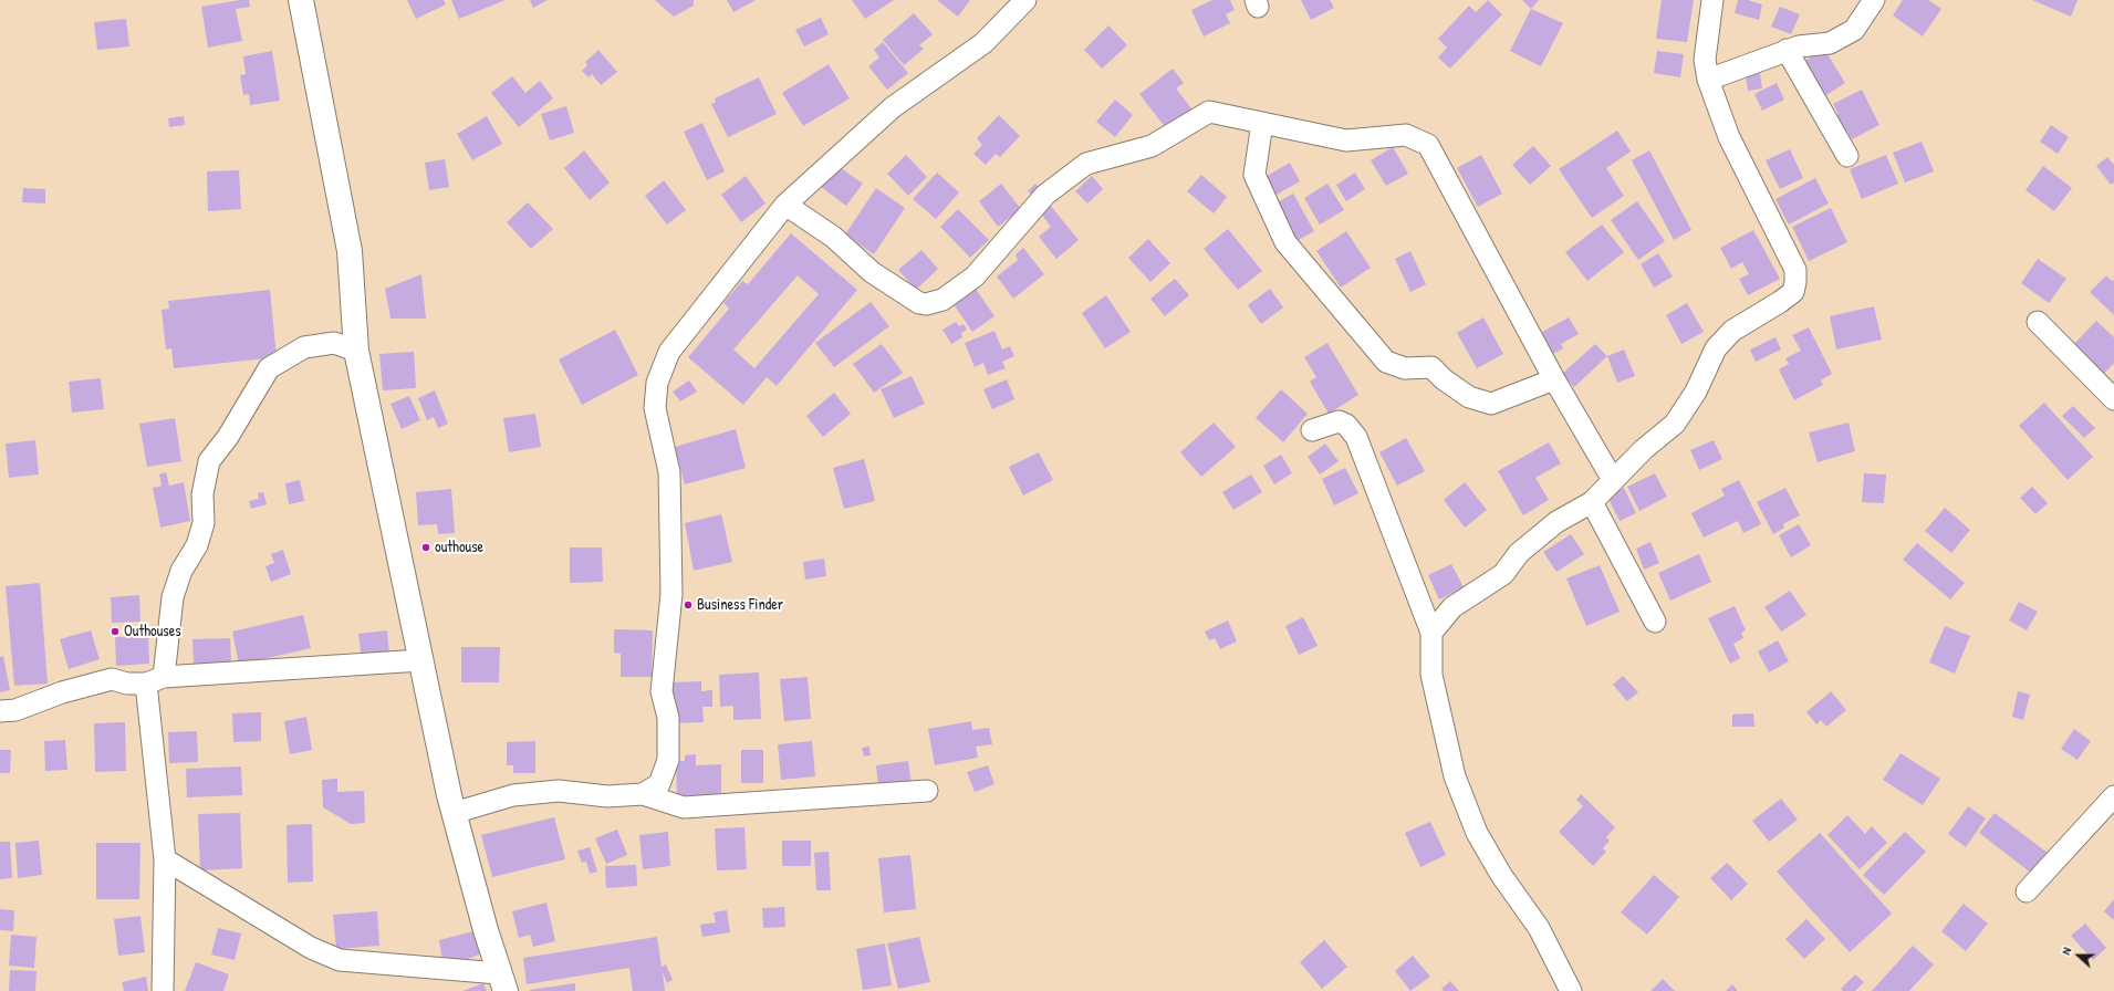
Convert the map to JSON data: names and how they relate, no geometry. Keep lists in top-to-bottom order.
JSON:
{
  "places": ["outhouse", "Business Finder", "Outhouses"],
  "north": "left"
}
